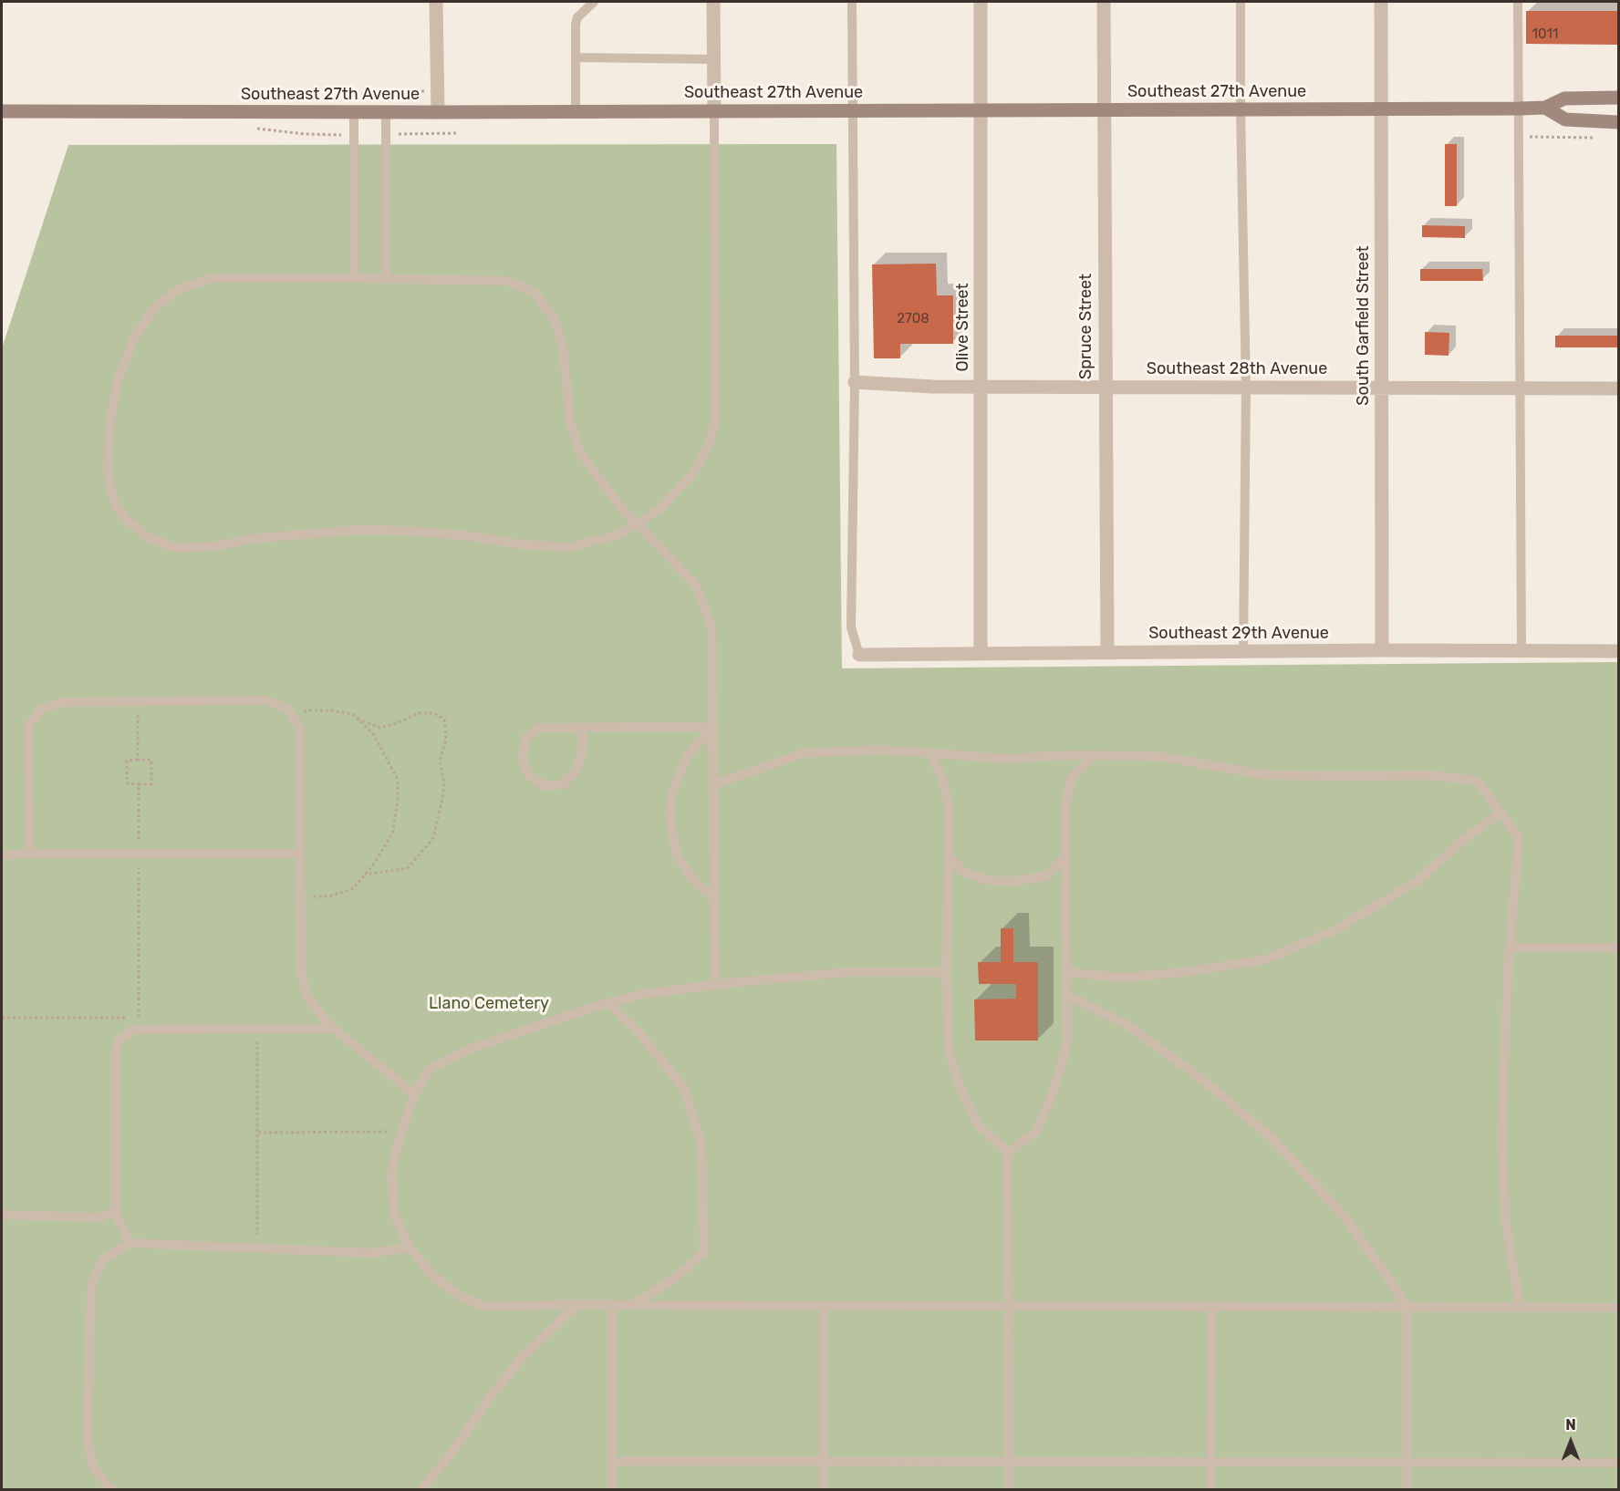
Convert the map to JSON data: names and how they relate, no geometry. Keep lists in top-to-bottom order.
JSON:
{
  "streets": {
    "main road": ["Southeast 27th Avenue"],
    "street": [
      "South Garfield Street",
      "Spruce Street",
      "Olive Street",
      "Southeast 28th Avenue",
      "Southeast 29th Avenue"
    ]
  },
  "crossings": [
    ["Southeast 27th Avenue", "South Garfield Street"],
    ["Southeast 27th Avenue", "Spruce Street"],
    ["Southeast 27th Avenue", "Olive Street"],
    ["South Garfield Street", "Southeast 28th Avenue"],
    ["South Garfield Street", "Southeast 29th Avenue"],
    ["Spruce Street", "Southeast 28th Avenue"],
    ["Spruce Street", "Southeast 29th Avenue"],
    ["Olive Street", "Southeast 28th Avenue"],
    ["Olive Street", "Southeast 29th Avenue"]
  ],
  "parks": ["Llano Cemetery"],
  "house_numbers": ["1011", "2708"],
  "north": "top"
}
